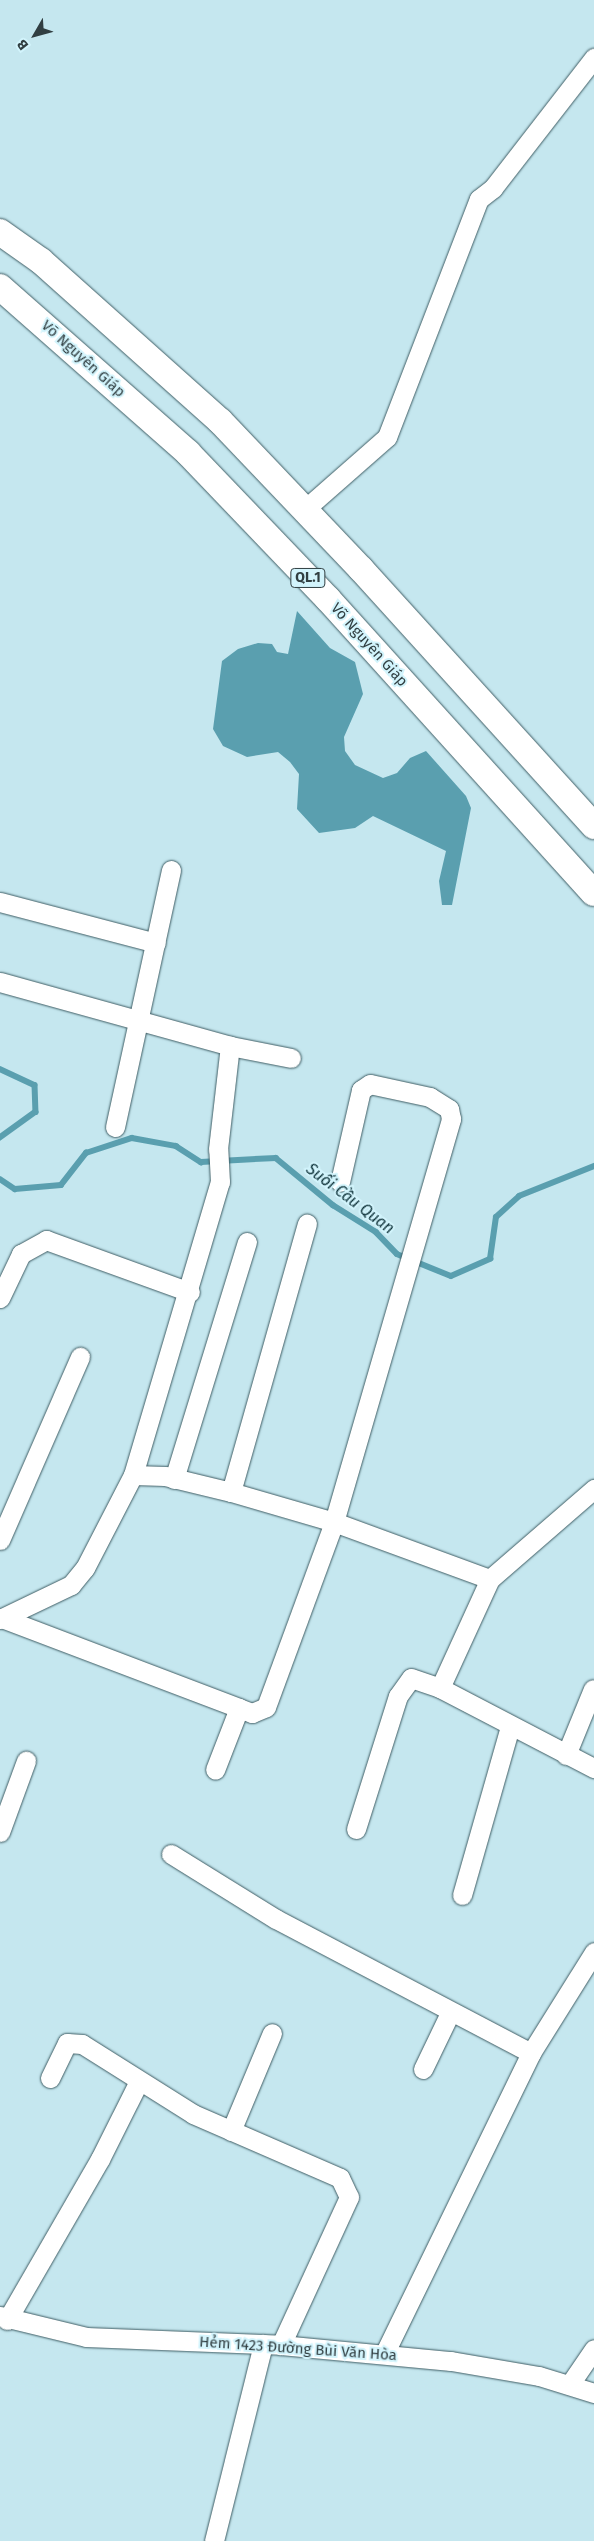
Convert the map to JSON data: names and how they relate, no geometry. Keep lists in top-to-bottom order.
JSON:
{
  "streets": {
    "highway": ["Võ Nguyên Giáp", "QL.1"],
    "street": ["Hẻm 1423 Đường Bùi Văn Hòa"]
  },
  "water": ["Suối Cầu Quan"],
  "north": "bottom left"
}
